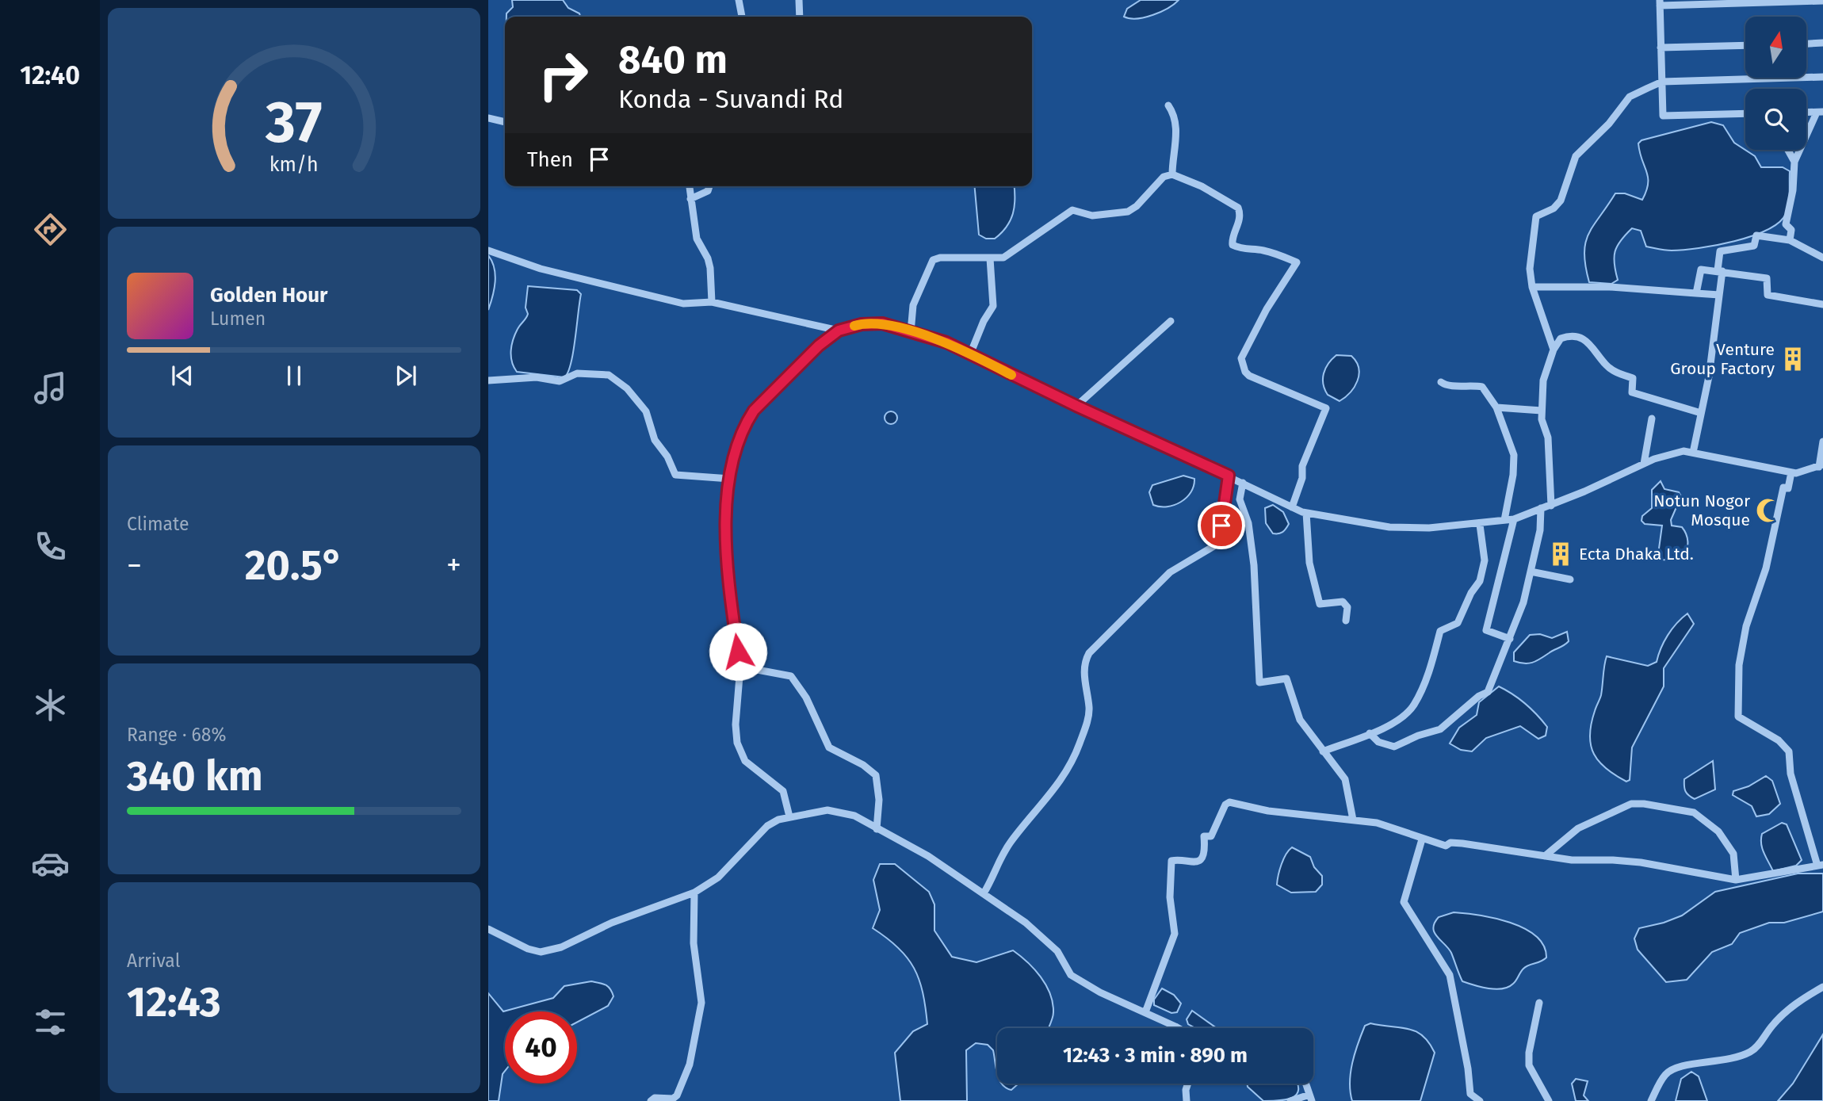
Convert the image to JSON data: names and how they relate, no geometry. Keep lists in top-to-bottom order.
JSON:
{
  "places": {
    "building": ["Venture Group Factory", "Ecta Dhaka Ltd."],
    "mosque": ["Notun Nogor Mosque"]
  },
  "north": "top",
  "page": {
    "tabs": "12:40",
    "turn": ["840 m", "Konda - Suvandi Rd"],
    "then": "Then",
    "song": ["Golden Hour", "Lumen"],
    "tile": [
      "Climate",
      ["Range · 68%", "340 km"],
      ["Arrival", "12:43"]
    ],
    "heat": ["−", "20.5°", "+"],
    "limit": "40",
    "trip": "12:43 · 3 min · 890 m",
    "gauge": ["37", "km/h"]
  }
}
